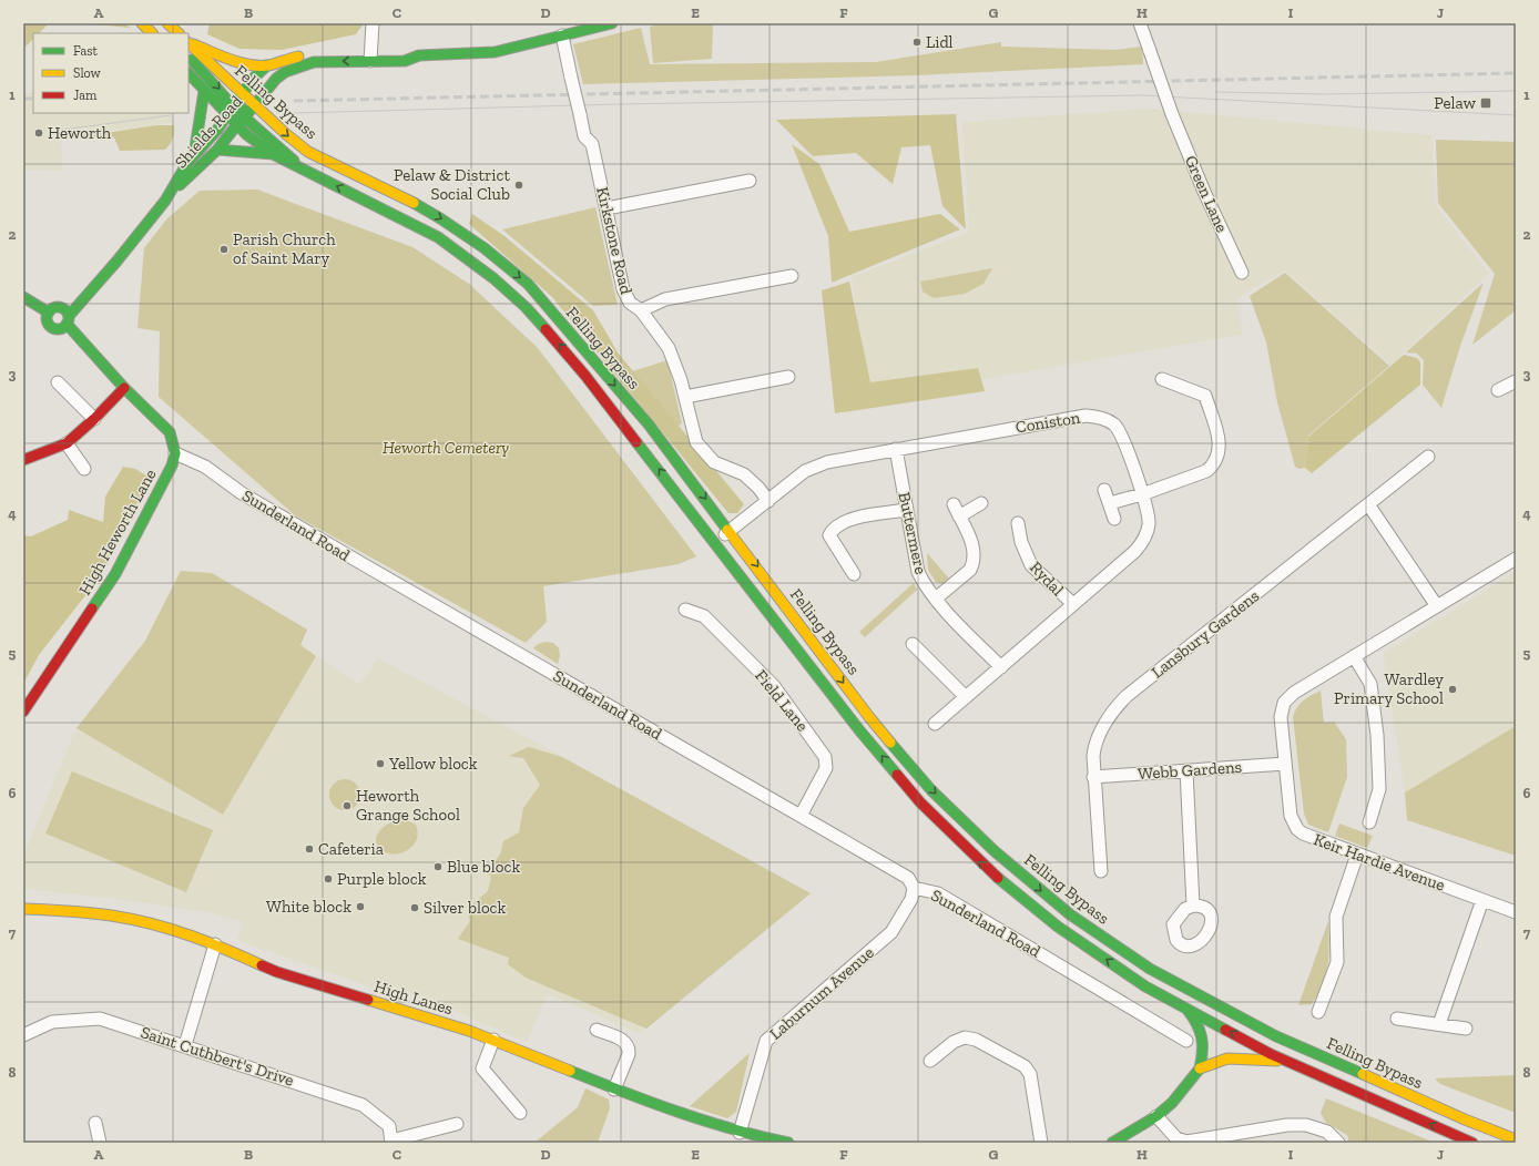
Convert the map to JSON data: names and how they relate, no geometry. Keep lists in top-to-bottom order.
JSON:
{
  "streets": {
    "main road": [
      "Felling Bypass",
      "Shields Road",
      "High Heworth Lane",
      "High Lanes"
    ],
    "street": [
      "Green Lane",
      "Kirkstone Road",
      "Coniston",
      "Sunderland Road",
      "Buttermere",
      "Rydal",
      "Lansbury Gardens",
      "Field Lane",
      "Webb Gardens",
      "Keir Hardie Avenue",
      "Laburnum Avenue",
      "Saint Cuthbert's Drive"
    ]
  },
  "crossings": [
    ["Felling Bypass", "Shields Road"],
    ["Felling Bypass", "Coniston"],
    ["Kirkstone Road", "Coniston"],
    ["Coniston", "Buttermere"],
    ["Coniston", "Rydal"],
    ["Sunderland Road", "High Heworth Lane"],
    ["Sunderland Road", "Field Lane"],
    ["Sunderland Road", "Laburnum Avenue"],
    ["Lansbury Gardens", "Webb Gardens"],
    ["Webb Gardens", "Keir Hardie Avenue"],
    ["Laburnum Avenue", "High Lanes"]
  ],
  "parks": ["Heworth Cemetery"],
  "places": {
    "other": [
      "Lidl",
      "Heworth",
      "Pelaw & District Social Club",
      "Parish Church of Saint Mary",
      "Wardley Primary School",
      "Yellow block",
      "Heworth Grange School",
      "Cafeteria",
      "Blue block",
      "Purple block",
      "White block",
      "Silver block"
    ],
    "transit": ["Pelaw"]
  },
  "legend": ["Fast", "Slow", "Jam"],
  "grid": {
    "columns": [
      "A",
      "B",
      "C",
      "D",
      "E",
      "F",
      "G",
      "H",
      "I",
      "J"
    ],
    "rows": [
      "1",
      "2",
      "3",
      "4",
      "5",
      "6",
      "7",
      "8"
    ]
  }
}
